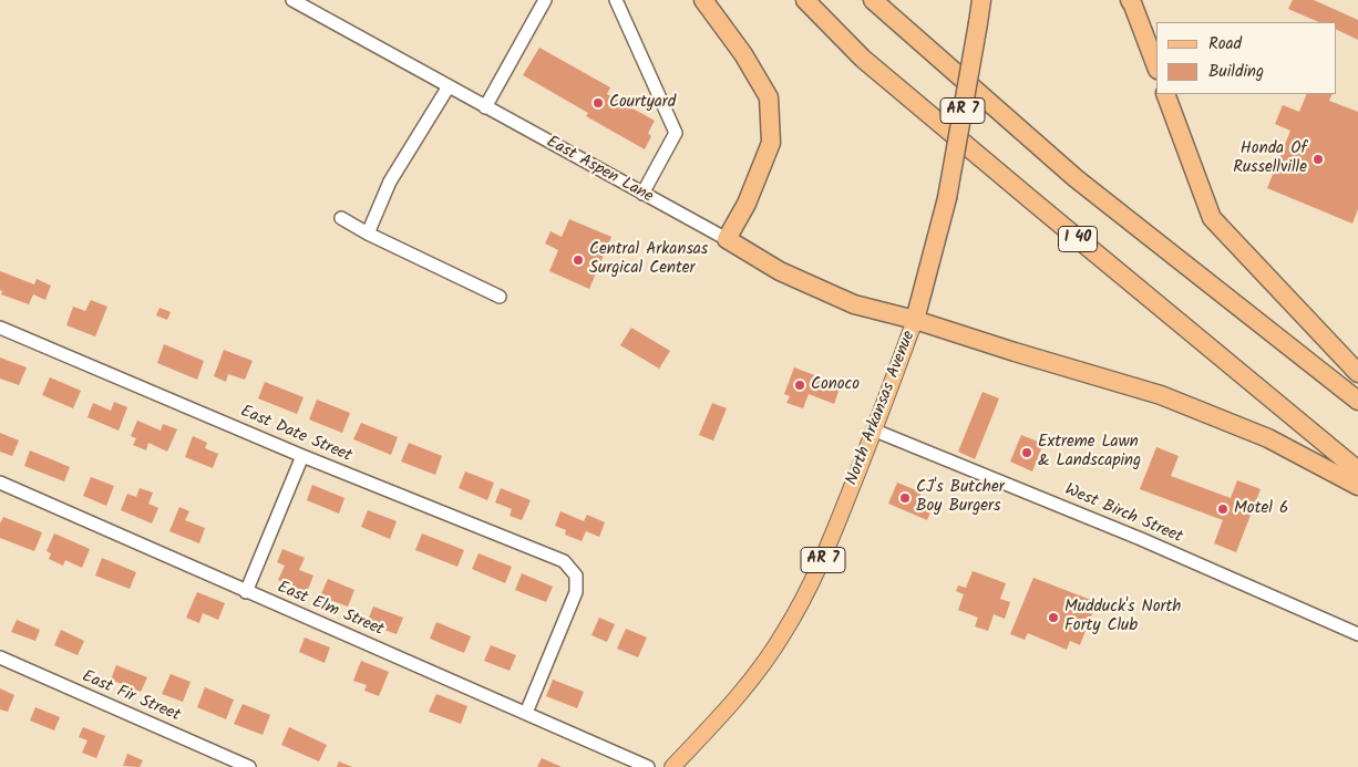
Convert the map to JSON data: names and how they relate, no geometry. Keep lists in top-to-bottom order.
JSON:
{
  "streets": {
    "highway": [
      "AR 7",
      "East Aspen Lane",
      "I 40",
      "North Arkansas Avenue"
    ],
    "street": [
      "East Date Street",
      "West Birch Street",
      "East Elm Street",
      "East Fir Street"
    ]
  },
  "crossings": [
    ["East Aspen Lane", "North Arkansas Avenue"],
    ["North Arkansas Avenue", "West Birch Street"],
    ["East Date Street", "East Elm Street"]
  ],
  "places": [
    "Courtyard",
    "Honda Of Russellville",
    "Central Arkansas Surgical Center",
    "Conoco",
    "Extreme Lawn & Landscaping",
    "CJ's Butcher Boy Burgers",
    "Motel 6",
    "Mudduck's North Forty Club"
  ],
  "legend": ["Road", "Building"]
}
